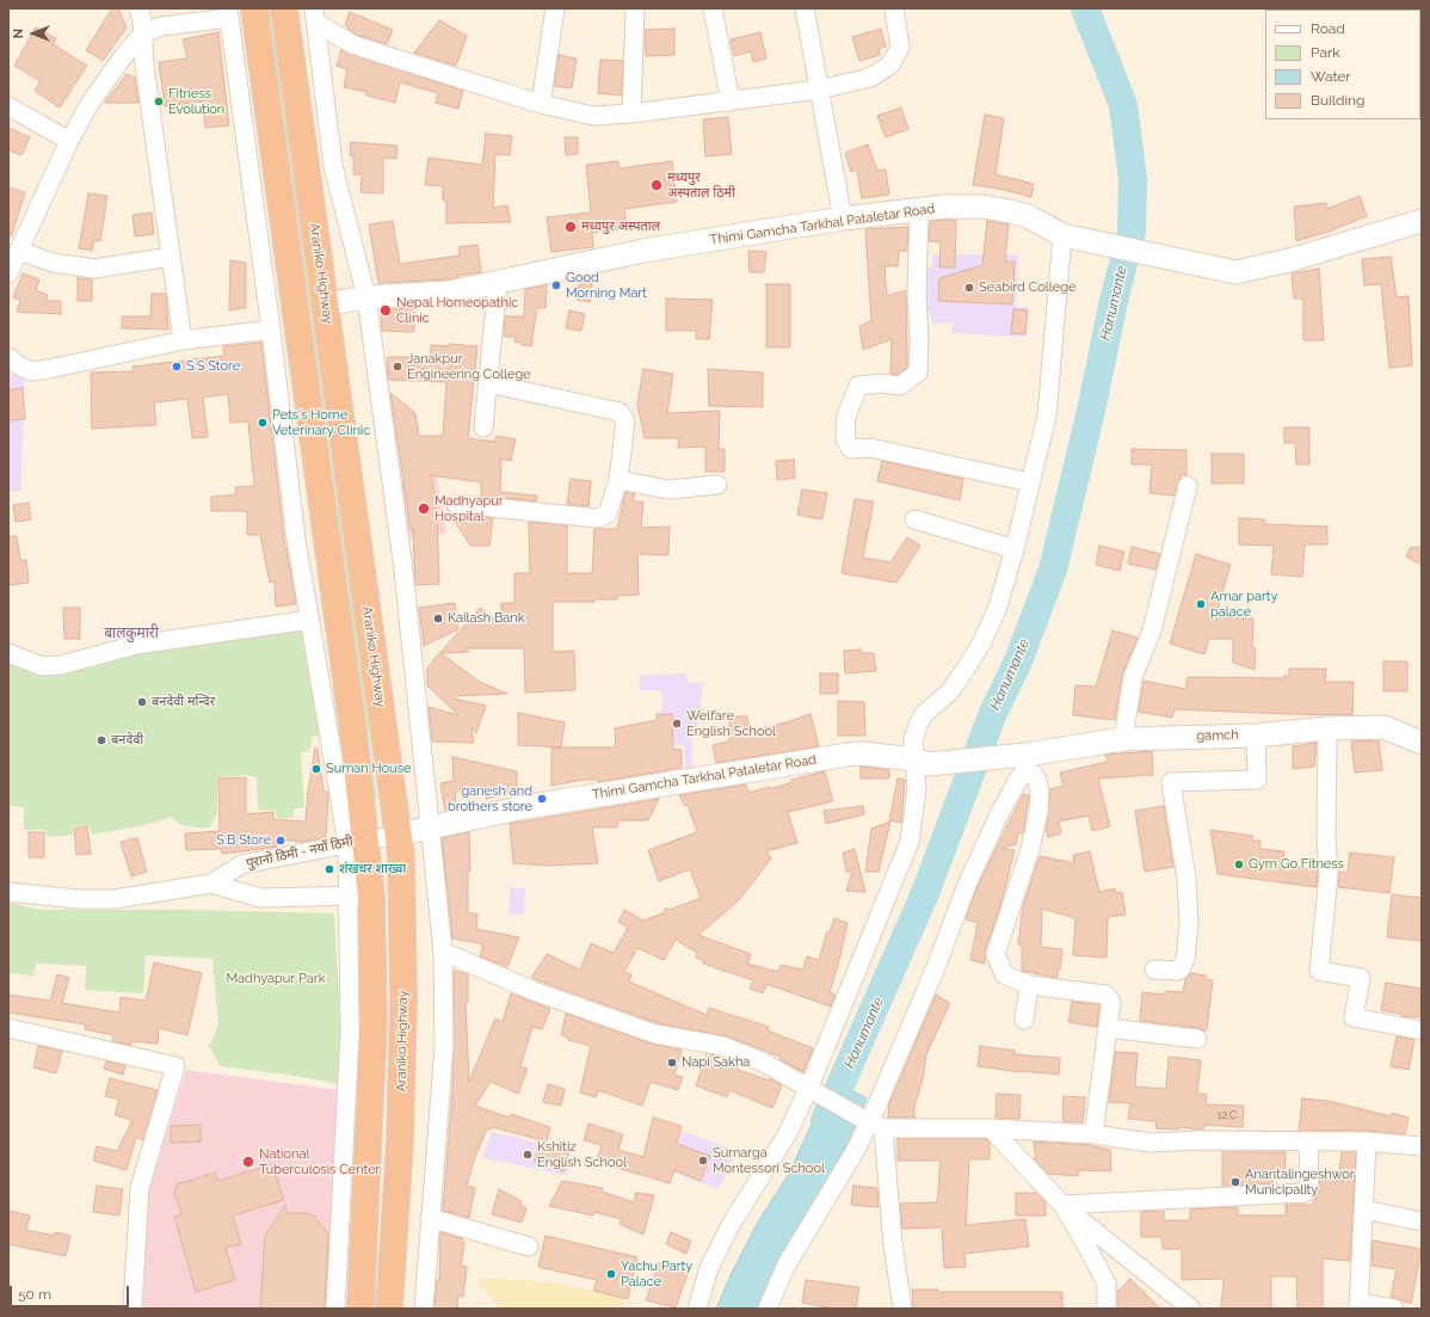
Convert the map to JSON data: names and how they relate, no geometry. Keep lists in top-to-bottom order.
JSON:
{
  "streets": {
    "highway": ["Araniko Highway"],
    "street": ["Thimi Gamcha Tarkhal Pataletar Road", "gamch", "पुरानो ठिमी - नयाँ ठिमी"]
  },
  "crossings": [
    ["Thimi Gamcha Tarkhal Pataletar Road", "Araniko Highway"],
    ["Thimi Gamcha Tarkhal Pataletar Road", "gamch"],
    ["Thimi Gamcha Tarkhal Pataletar Road", "पुरानो ठिमी - नयाँ ठिमी"],
    ["Araniko Highway", "पुरानो ठिमी - नयाँ ठिमी"]
  ],
  "districts": ["बालकुमारी"],
  "water": ["Hanumante"],
  "parks": ["Madhyapur Park"],
  "places": [
    "Fitness Evolution",
    "मध्यपुर अस्पताल ठिमी",
    "मध्यपुर अस्पताल",
    "Good Morning Mart",
    "Seabird College",
    "Nepal Homeopathic Clinic",
    "S.S Store",
    "Janakpur Engineering College",
    "Pets's Home Veterinary Clinic",
    "Madhyapur Hospital",
    "Amar party palace",
    "Kailash Bank",
    "बनदेवी मन्दिर",
    "Welfare English School",
    "बनदेवी",
    "Suman House",
    "ganesh and brothers store",
    "S.B Store",
    "Gym Go Fitness",
    "शंखधर शाख्वा",
    "Napi Sakha",
    "Kshitiz English School",
    "Sumarga Montessori School",
    "National Tuberculosis Center",
    "Anantalingeshwor Municipality",
    "Yachu Party Palace"
  ],
  "house_numbers": ["12.C"],
  "legend": [
    "Road",
    "Park",
    "Water",
    "Building"
  ],
  "scale_bar": "50 m",
  "north": "left"
}
